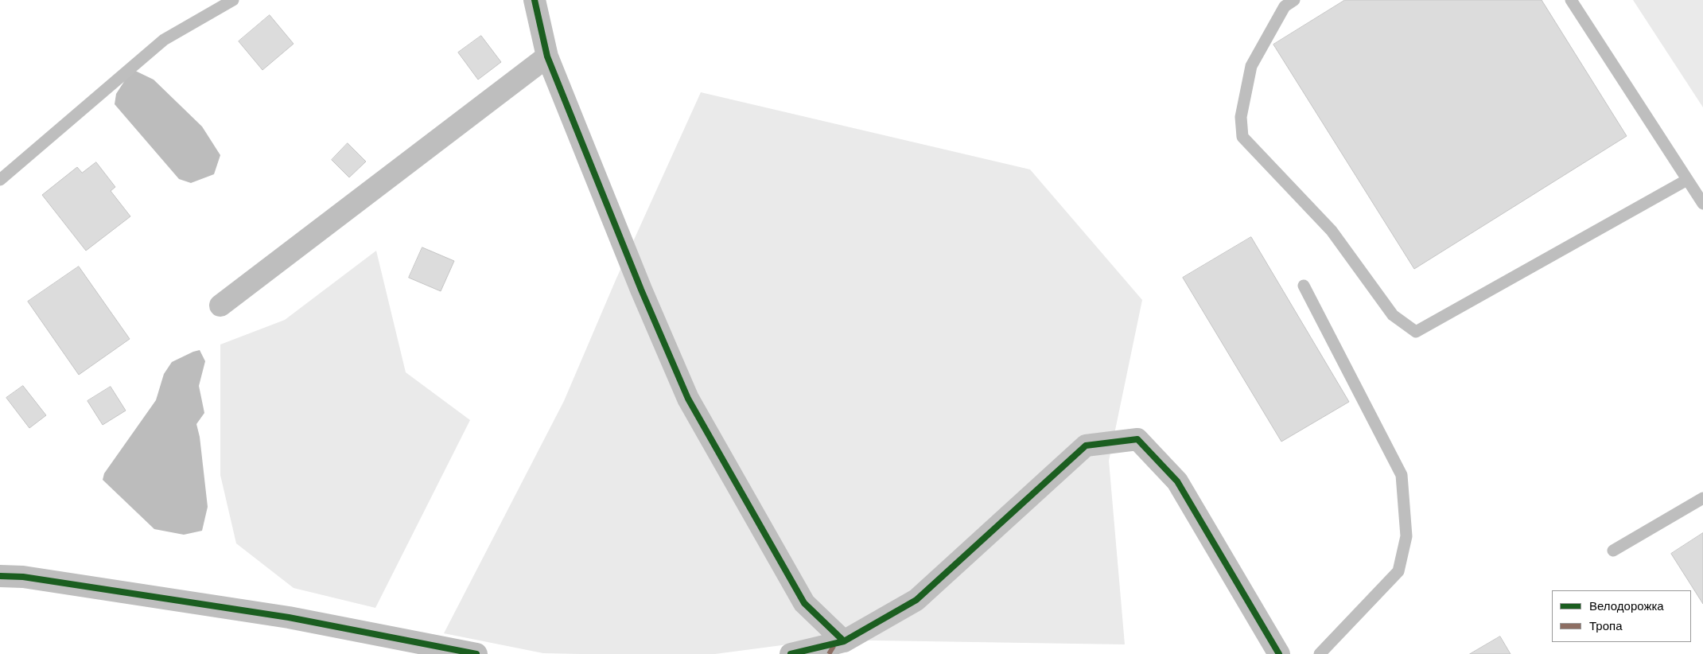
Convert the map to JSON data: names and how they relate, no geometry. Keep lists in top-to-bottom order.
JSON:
{
  "legend": ["Велодорожка", "Тропа"]
}
